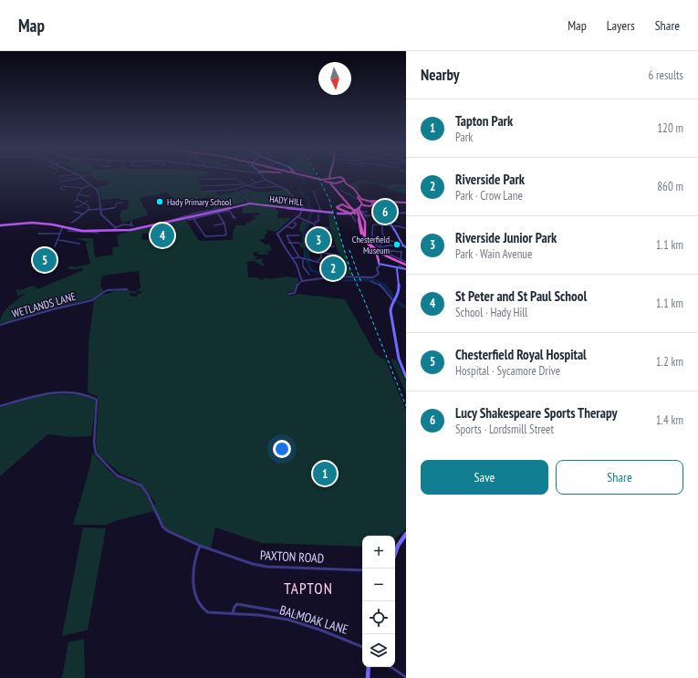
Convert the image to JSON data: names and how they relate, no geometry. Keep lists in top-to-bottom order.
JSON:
{
  "streets": {
    "main road": ["HADY HILL"],
    "street": ["WETLANDS LANE", "PAXTON ROAD", "BALMOAK LANE"]
  },
  "crossings": [
    ["PAXTON ROAD", "BALMOAK LANE"]
  ],
  "districts": ["TAPTON"],
  "places": ["Hady Primary School", "Chesterfield Museum"],
  "north": "bottom",
  "page": {
    "header": "Map",
    "nav": ["Map", "Layers", "Share"],
    "heading": ["Nearby", "6 results"],
    "list": [
      {
        "mark": "1",
        "name": "Tapton Park",
        "note": "Park",
        "value": "120 m"
      },
      {
        "mark": "2",
        "name": "Riverside Park",
        "note": "Park · Crow Lane",
        "value": "860 m"
      },
      {
        "mark": "3",
        "name": "Riverside Junior Park",
        "note": "Park · Wain Avenue",
        "value": "1.1 km"
      },
      {
        "mark": "4",
        "name": "St Peter and St Paul School",
        "note": "School · Hady Hill",
        "value": "1.1 km"
      },
      {
        "mark": "5",
        "name": "Chesterfield Royal Hospital",
        "note": "Hospital · Sycamore Drive",
        "value": "1.2 km"
      },
      {
        "mark": "6",
        "name": "Lucy Shakespeare Sports Therapy",
        "note": "Sports · Lordsmill Street",
        "value": "1.4 km"
      }
    ],
    "pins": [
      "6",
      "4",
      "3",
      "5",
      "2",
      "1"
    ],
    "buttons": ["Save", "Share"],
    "map_buttons": ["+", "−"]
  }
}
